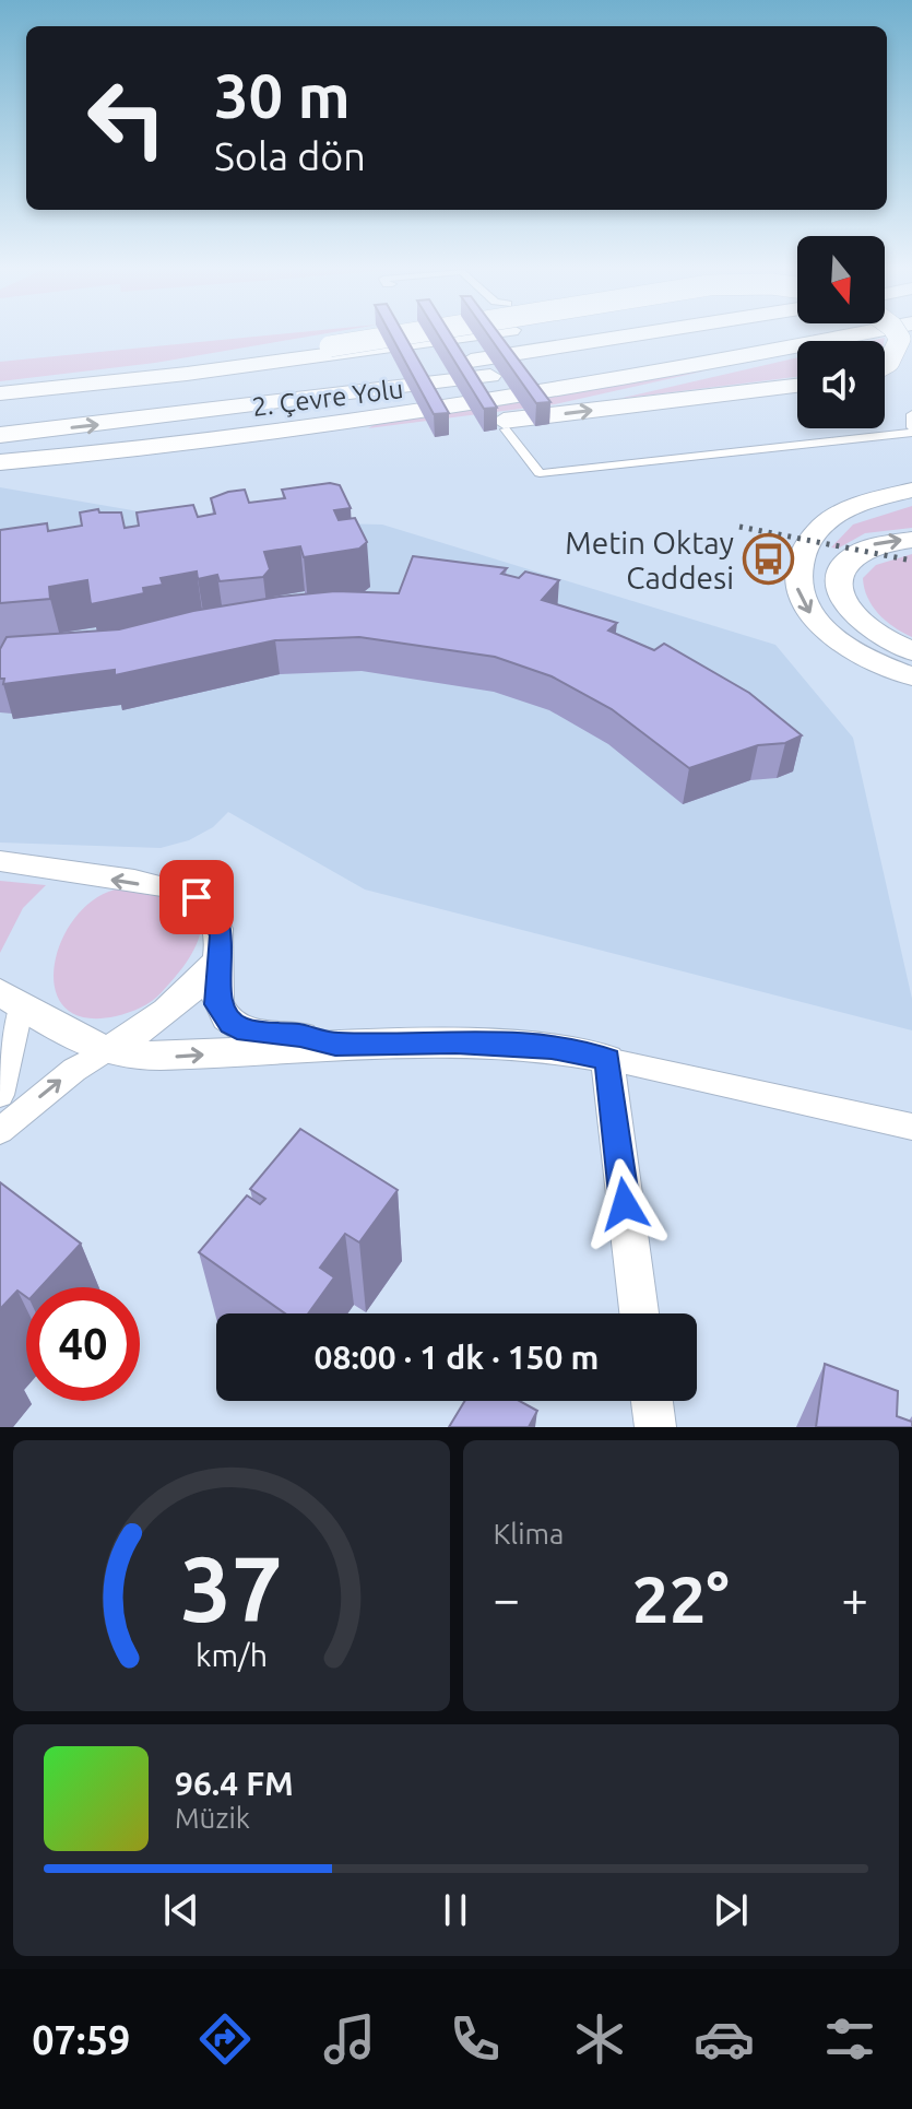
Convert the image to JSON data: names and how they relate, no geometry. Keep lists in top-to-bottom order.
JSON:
{
  "streets": {
    "highway": ["2. Çevre Yolu"]
  },
  "places": {
    "bus stop": ["Metin Oktay Caddesi"]
  },
  "north": "bottom",
  "page": {
    "turn": ["30 m", "Sola dön"],
    "limit": "40",
    "trip": "08:00 · 1 dk · 150 m",
    "tile": "Klima",
    "heat": ["−", "22°", "+"],
    "song": ["96.4 FM", "Müzik"],
    "tabs": "07:59",
    "gauge": ["37", "km/h"]
  }
}
